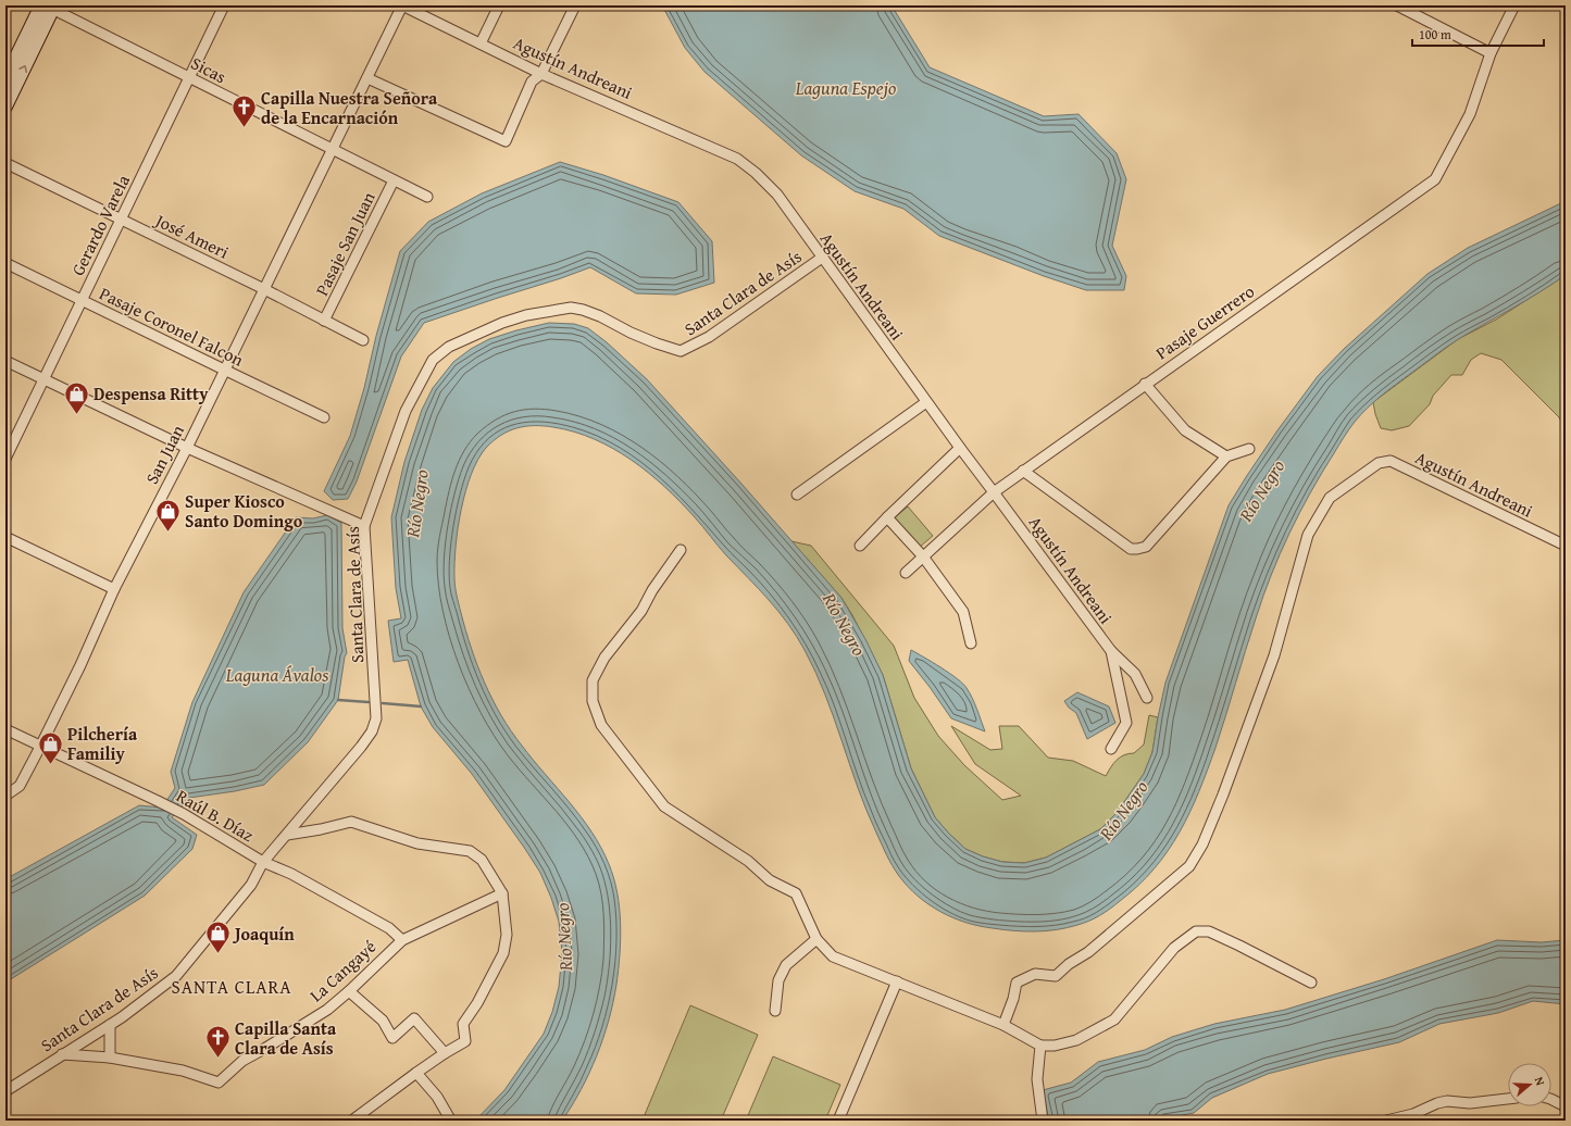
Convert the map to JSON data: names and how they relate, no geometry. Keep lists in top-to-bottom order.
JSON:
{
  "streets": {
    "street": [
      "Agustín Andreani",
      "Sicas",
      "Gerardo Varela",
      "José Ameri",
      "Pasaje San Juan",
      "Santa Clara de Asís",
      "Pasaje Guerrero",
      "Pasaje Coronel Falcon",
      "San Juan",
      "Raúl B. Díaz",
      "La Cangayé"
    ]
  },
  "crossings": [
    ["Agustín Andreani", "Santa Clara de Asís"],
    ["Agustín Andreani", "Pasaje Guerrero"],
    ["Agustín Andreani", "San Juan"],
    ["Sicas", "Gerardo Varela"],
    ["Sicas", "Pasaje San Juan"],
    ["Sicas", "San Juan"],
    ["Gerardo Varela", "José Ameri"],
    ["Gerardo Varela", "Pasaje Coronel Falcon"],
    ["José Ameri", "Pasaje San Juan"],
    ["José Ameri", "San Juan"],
    ["Santa Clara de Asís", "Raúl B. Díaz"],
    ["Santa Clara de Asís", "La Cangayé"],
    ["Pasaje Coronel Falcon", "San Juan"],
    ["San Juan", "Raúl B. Díaz"],
    ["Raúl B. Díaz", "La Cangayé"]
  ],
  "districts": ["SANTA CLARA"],
  "water": ["Laguna Espejo", "Río Negro", "Laguna Ávalos"],
  "places": {
    "church": ["Capilla Nuestra Señora de la Encarnación", "Capilla Santa Clara de Asís"],
    "shop": [
      "Despensa Ritty",
      "Super Kiosco Santo Domingo",
      "Pilchería Familiy",
      "Joaquín"
    ]
  },
  "scale_bar": "100 m",
  "north": "right"
}
